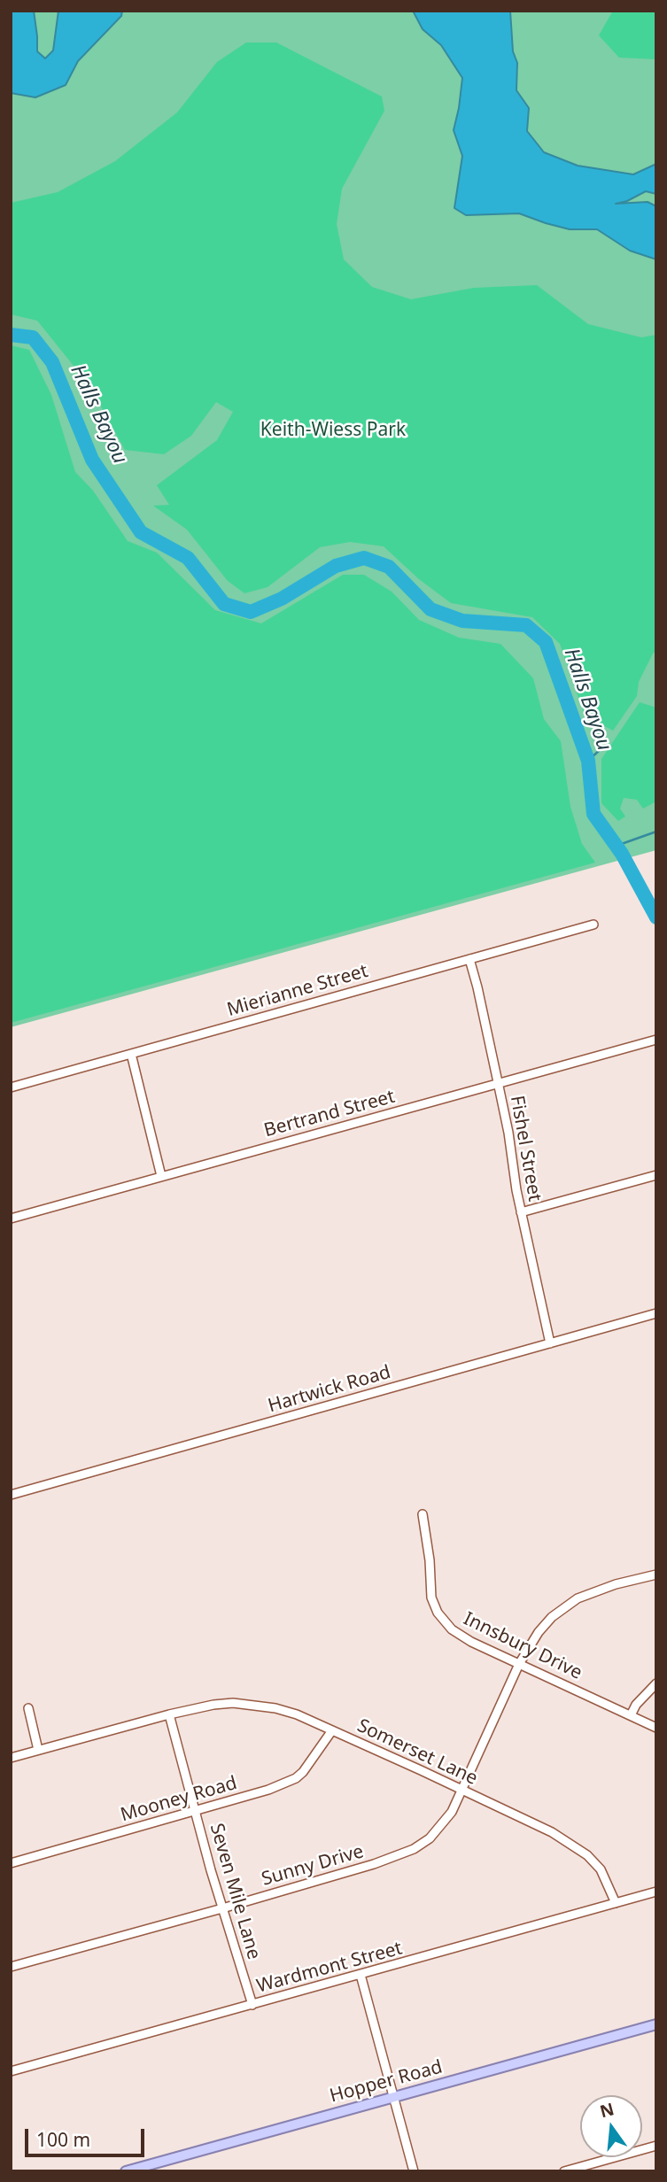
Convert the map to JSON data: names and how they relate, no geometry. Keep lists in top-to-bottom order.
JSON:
{
  "streets": {
    "main road": ["Hopper Road"],
    "street": [
      "Mierianne Street",
      "Bertrand Street",
      "Fishel Street",
      "Hartwick Road",
      "Innsbury Drive",
      "Somerset Lane",
      "Mooney Road",
      "Sunny Drive",
      "Seven Mile Lane",
      "Wardmont Street"
    ]
  },
  "crossings": [
    ["Mierianne Street", "Fishel Street"],
    ["Bertrand Street", "Fishel Street"],
    ["Fishel Street", "Hartwick Road"],
    ["Innsbury Drive", "Sunny Drive"],
    ["Somerset Lane", "Mooney Road"],
    ["Somerset Lane", "Sunny Drive"],
    ["Somerset Lane", "Seven Mile Lane"],
    ["Somerset Lane", "Wardmont Street"],
    ["Mooney Road", "Seven Mile Lane"],
    ["Sunny Drive", "Seven Mile Lane"],
    ["Seven Mile Lane", "Wardmont Street"]
  ],
  "water": ["Halls Bayou"],
  "parks": ["Keith-Wiess Park"],
  "scale_bar": "100 m",
  "north": "top"
}
